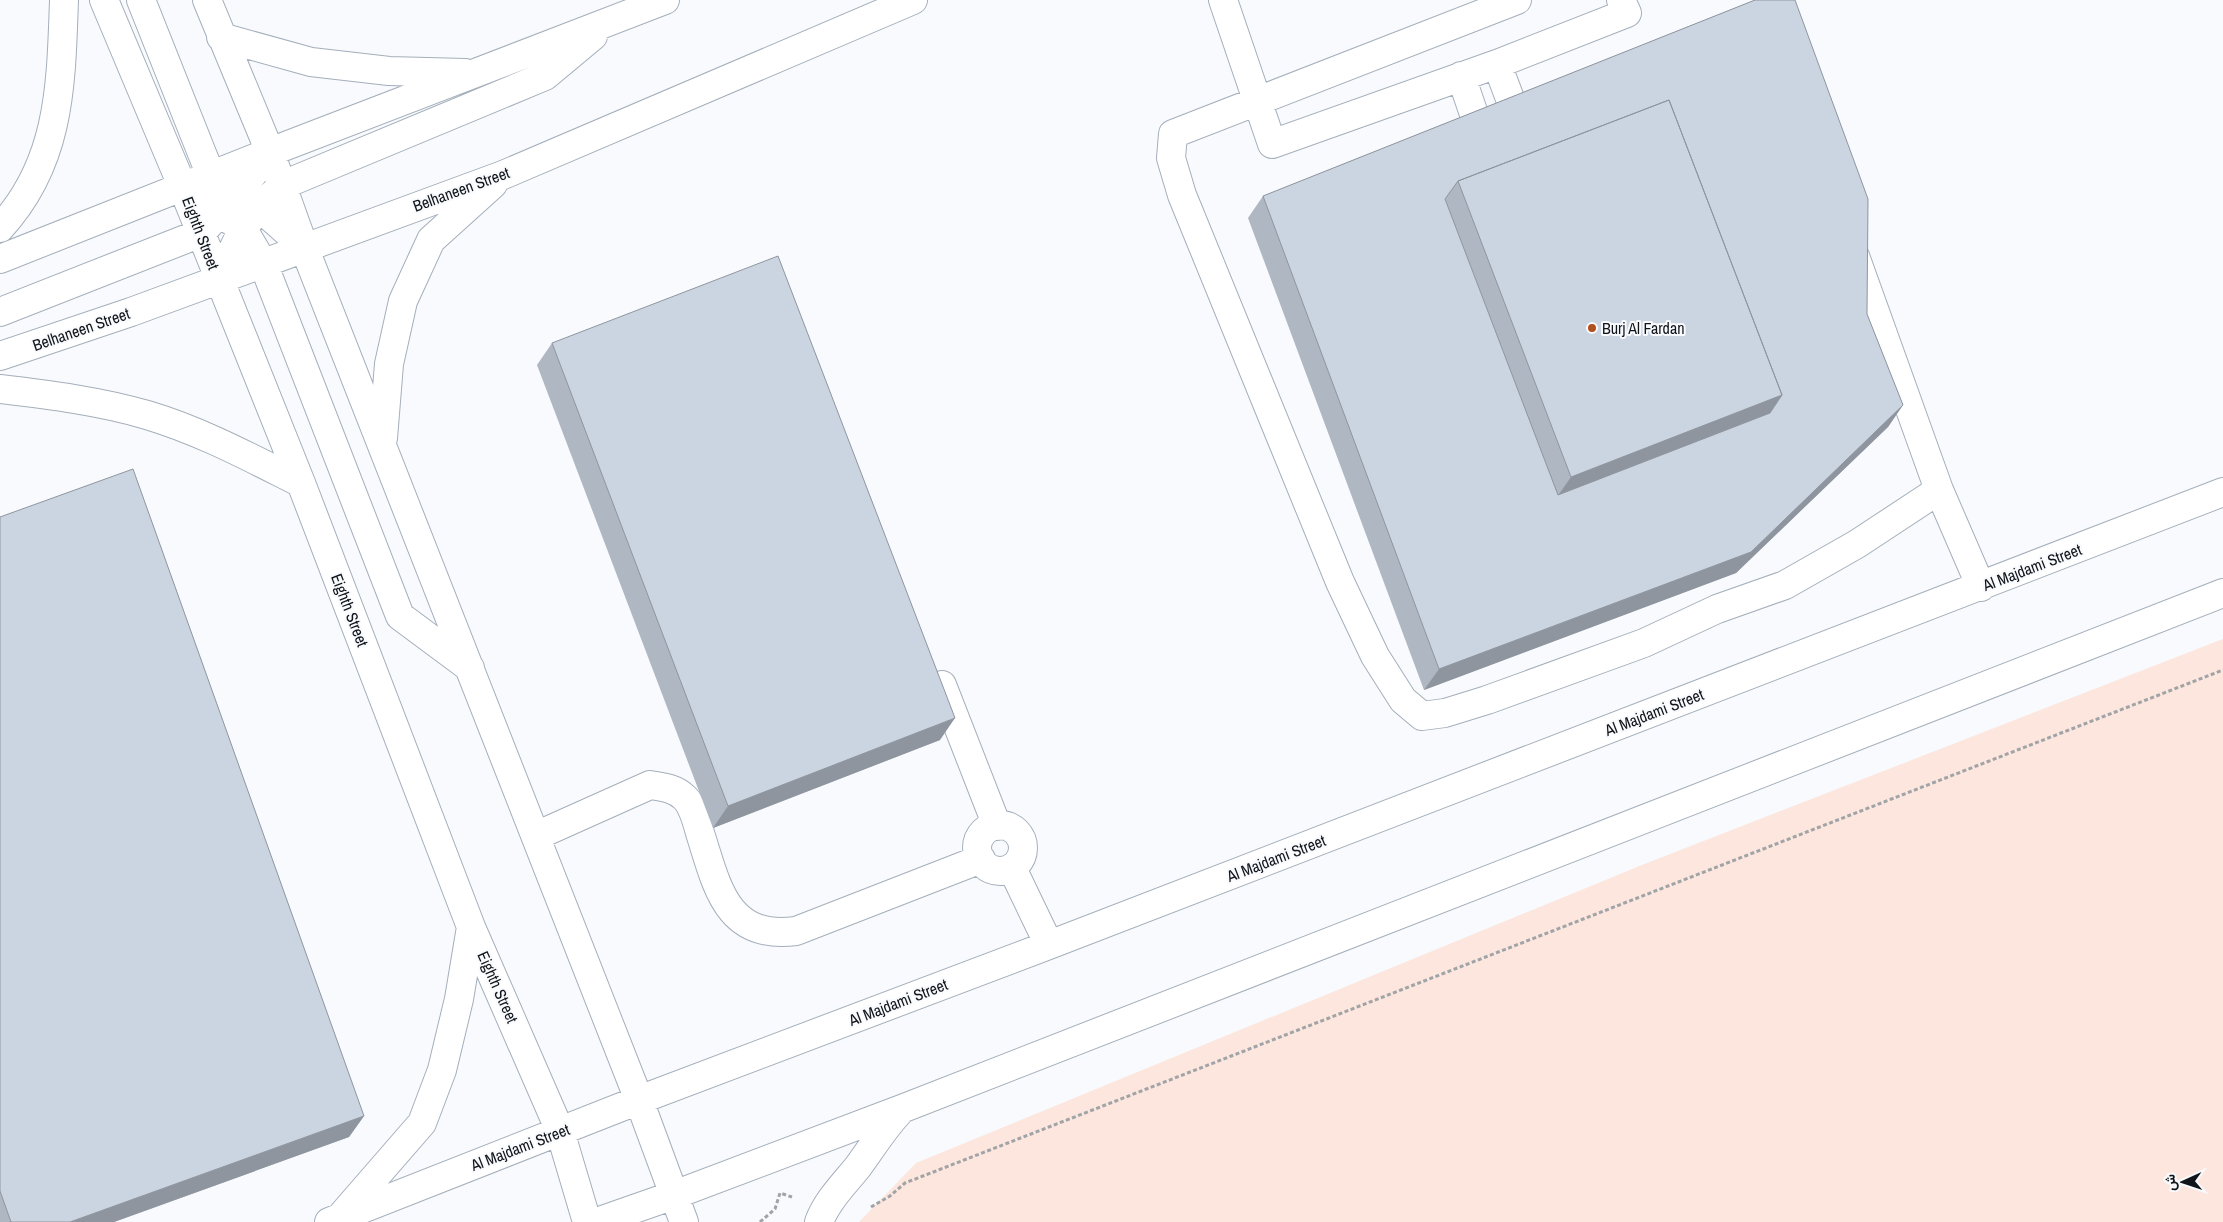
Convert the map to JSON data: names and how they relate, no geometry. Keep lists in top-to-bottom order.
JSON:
{
  "streets": {
    "street": ["Belhaneen Street", "Eighth Street", "Al Majdami Street"]
  },
  "crossings": [
    ["Belhaneen Street", "Eighth Street"],
    ["Eighth Street", "Al Majdami Street"]
  ],
  "places": ["Burj Al Fardan"],
  "north": "left"
}
